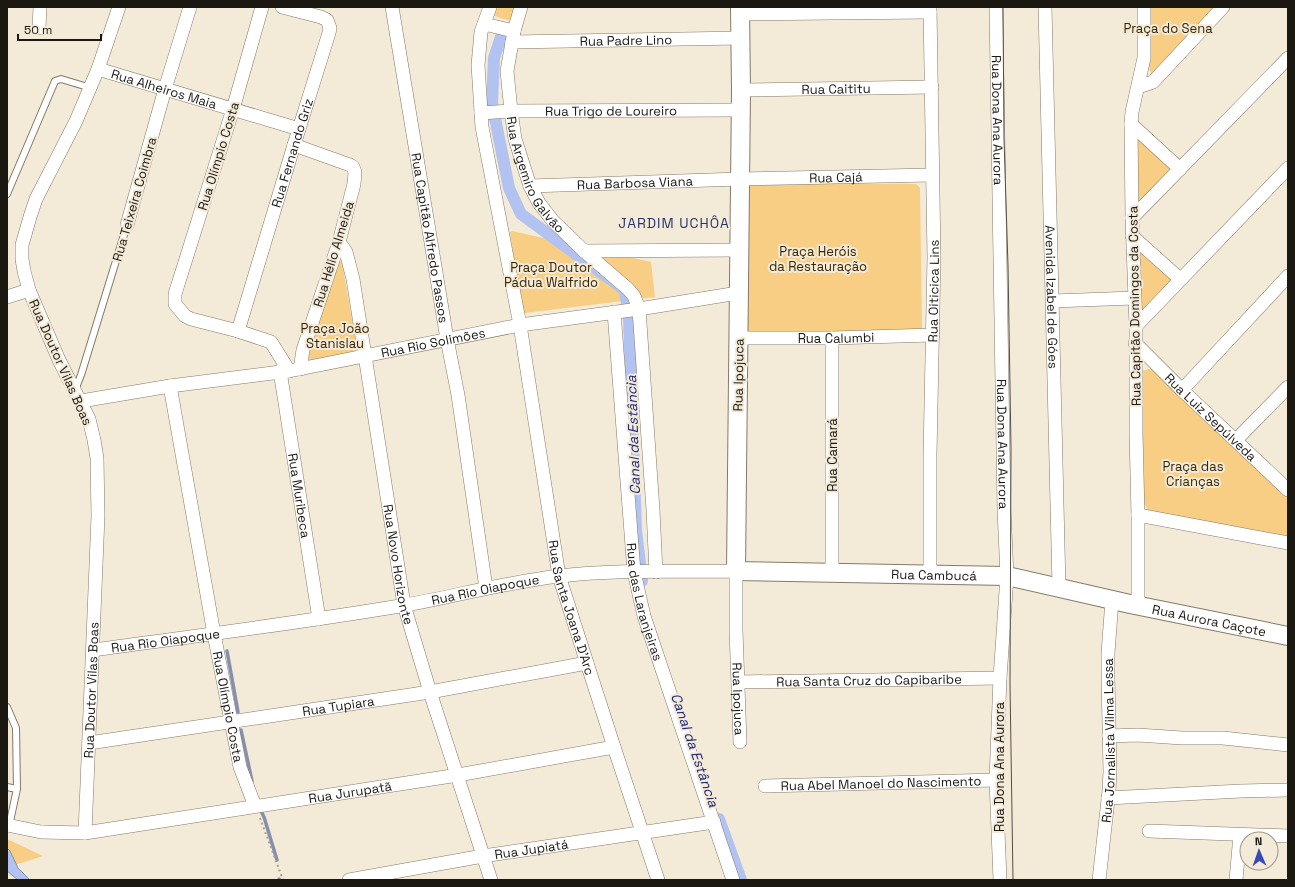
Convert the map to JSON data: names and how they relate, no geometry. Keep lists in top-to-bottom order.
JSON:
{
  "streets": {
    "main road": ["Rua Ipojuca", "Rua Cambucá", "Rua Aurora Caçote"],
    "street": [
      "Rua Padre Lino",
      "Rua Alheiros Maia",
      "Rua Caititu",
      "Rua Trigo de Loureiro",
      "Rua Dona Ana Aurora",
      "Rua Fernando Griz",
      "Rua Olímpio Costa",
      "Rua Argemiro Galvão",
      "Rua Cajá",
      "Rua Barbosa Viana",
      "Rua Teixeira Coimbra",
      "Rua Capitão Alfredo Passos",
      "Rua Hélio Almeida",
      "Rua Oiticica Lins",
      "Avenida Izabel de Góes",
      "Rua Capitão Domingos da Costa",
      "Rua Calumbi",
      "Rua Rio Solimões",
      "Rua Doutor Vilas Boas",
      "Rua Luiz Sepúlveda",
      "Rua Camará",
      "Rua Muribeca",
      "Rua Novo Horizonte",
      "Rua Rio Oiapoque",
      "Rua das Laranjeiras",
      "Rua Santa Joana D'Arc",
      "Rua Santa Cruz do Capibaribe",
      "Rua Tupiara",
      "Rua Jornalista Vilma Lessa",
      "Rua Abel Manoel do Nascimento",
      "Rua Jurupatã",
      "Rua Jupiatá"
    ]
  },
  "crossings": [
    ["Rua Padre Lino", "Rua Argemiro Galvão"],
    ["Rua Padre Lino", "Rua Ipojuca"],
    ["Rua Alheiros Maia", "Rua Fernando Griz"],
    ["Rua Alheiros Maia", "Rua Olímpio Costa"],
    ["Rua Alheiros Maia", "Rua Teixeira Coimbra"],
    ["Rua Alheiros Maia", "Rua Doutor Vilas Boas"],
    ["Rua Caititu", "Rua Oiticica Lins"],
    ["Rua Caititu", "Rua Ipojuca"],
    ["Rua Trigo de Loureiro", "Rua Argemiro Galvão"],
    ["Rua Trigo de Loureiro", "Rua Ipojuca"],
    ["Rua Dona Ana Aurora", "Rua Cambucá"],
    ["Rua Dona Ana Aurora", "Rua Santa Cruz do Capibaribe"],
    ["Rua Dona Ana Aurora", "Rua Abel Manoel do Nascimento"],
    ["Rua Fernando Griz", "Rua Olímpio Costa"],
    ["Rua Fernando Griz", "Rua Hélio Almeida"],
    ["Rua Olímpio Costa", "Rua Rio Solimões"],
    ["Rua Olímpio Costa", "Rua Rio Oiapoque"],
    ["Rua Olímpio Costa", "Rua Tupiara"],
    ["Rua Olímpio Costa", "Rua Jurupatã"],
    ["Rua Argemiro Galvão", "Rua Barbosa Viana"],
    ["Rua Argemiro Galvão", "Rua Rio Solimões"],
    ["Rua Argemiro Galvão", "Rua das Laranjeiras"],
    ["Rua Cajá", "Rua Barbosa Viana"],
    ["Rua Cajá", "Rua Oiticica Lins"],
    ["Rua Cajá", "Rua Ipojuca"],
    ["Rua Barbosa Viana", "Rua Ipojuca"],
    ["Rua Teixeira Coimbra", "Rua Rio Solimões"],
    ["Rua Teixeira Coimbra", "Rua Doutor Vilas Boas"],
    ["Rua Capitão Alfredo Passos", "Rua Rio Solimões"],
    ["Rua Capitão Alfredo Passos", "Rua Rio Oiapoque"],
    ["Rua Hélio Almeida", "Rua Rio Solimões"],
    ["Rua Hélio Almeida", "Rua Muribeca"],
    ["Rua Hélio Almeida", "Rua Novo Horizonte"],
    ["Rua Oiticica Lins", "Rua Calumbi"],
    ["Rua Oiticica Lins", "Rua Cambucá"],
    ["Avenida Izabel de Góes", "Rua Cambucá"],
    ["Rua Capitão Domingos da Costa", "Rua Luiz Sepúlveda"],
    ["Rua Capitão Domingos da Costa", "Rua Cambucá"],
    ["Rua Capitão Domingos da Costa", "Rua Aurora Caçote"],
    ["Rua Calumbi", "Rua Ipojuca"],
    ["Rua Calumbi", "Rua Camará"],
    ["Rua Rio Solimões", "Rua Doutor Vilas Boas"],
    ["Rua Rio Solimões", "Rua Ipojuca"],
    ["Rua Rio Solimões", "Rua Muribeca"],
    ["Rua Rio Solimões", "Rua Novo Horizonte"],
    ["Rua Rio Solimões", "Rua das Laranjeiras"],
    ["Rua Rio Solimões", "Rua Santa Joana D'Arc"],
    ["Rua Doutor Vilas Boas", "Rua Rio Oiapoque"],
    ["Rua Doutor Vilas Boas", "Rua Tupiara"],
    ["Rua Doutor Vilas Boas", "Rua Jurupatã"],
    ["Rua Ipojuca", "Rua Cambucá"],
    ["Rua Ipojuca", "Rua Rio Oiapoque"],
    ["Rua Ipojuca", "Rua Santa Cruz do Capibaribe"],
    ["Rua Camará", "Rua Cambucá"],
    ["Rua Muribeca", "Rua Rio Oiapoque"],
    ["Rua Novo Horizonte", "Rua Rio Oiapoque"],
    ["Rua Novo Horizonte", "Rua Tupiara"],
    ["Rua Novo Horizonte", "Rua Jurupatã"],
    ["Rua Novo Horizonte", "Rua Jupiatá"],
    ["Rua Cambucá", "Rua Rio Oiapoque"],
    ["Rua Cambucá", "Rua Aurora Caçote"],
    ["Rua Cambucá", "Rua Jornalista Vilma Lessa"],
    ["Rua Rio Oiapoque", "Rua das Laranjeiras"],
    ["Rua Rio Oiapoque", "Rua Santa Joana D'Arc"],
    ["Rua das Laranjeiras", "Rua Jupiatá"],
    ["Rua Santa Joana D'Arc", "Rua Tupiara"],
    ["Rua Santa Joana D'Arc", "Rua Jurupatã"],
    ["Rua Santa Joana D'Arc", "Rua Jupiatá"]
  ],
  "districts": ["JARDIM UCHÔA"],
  "water": ["Canal da Estância"],
  "parks": [
    "Praça do Sena",
    "Praça Heróis da Restauração",
    "Praça Doutor Pádua Walfrido",
    "Praça João Stanislau",
    "Praça das Crianças"
  ],
  "scale_bar": "50 m",
  "north": "top"
}
